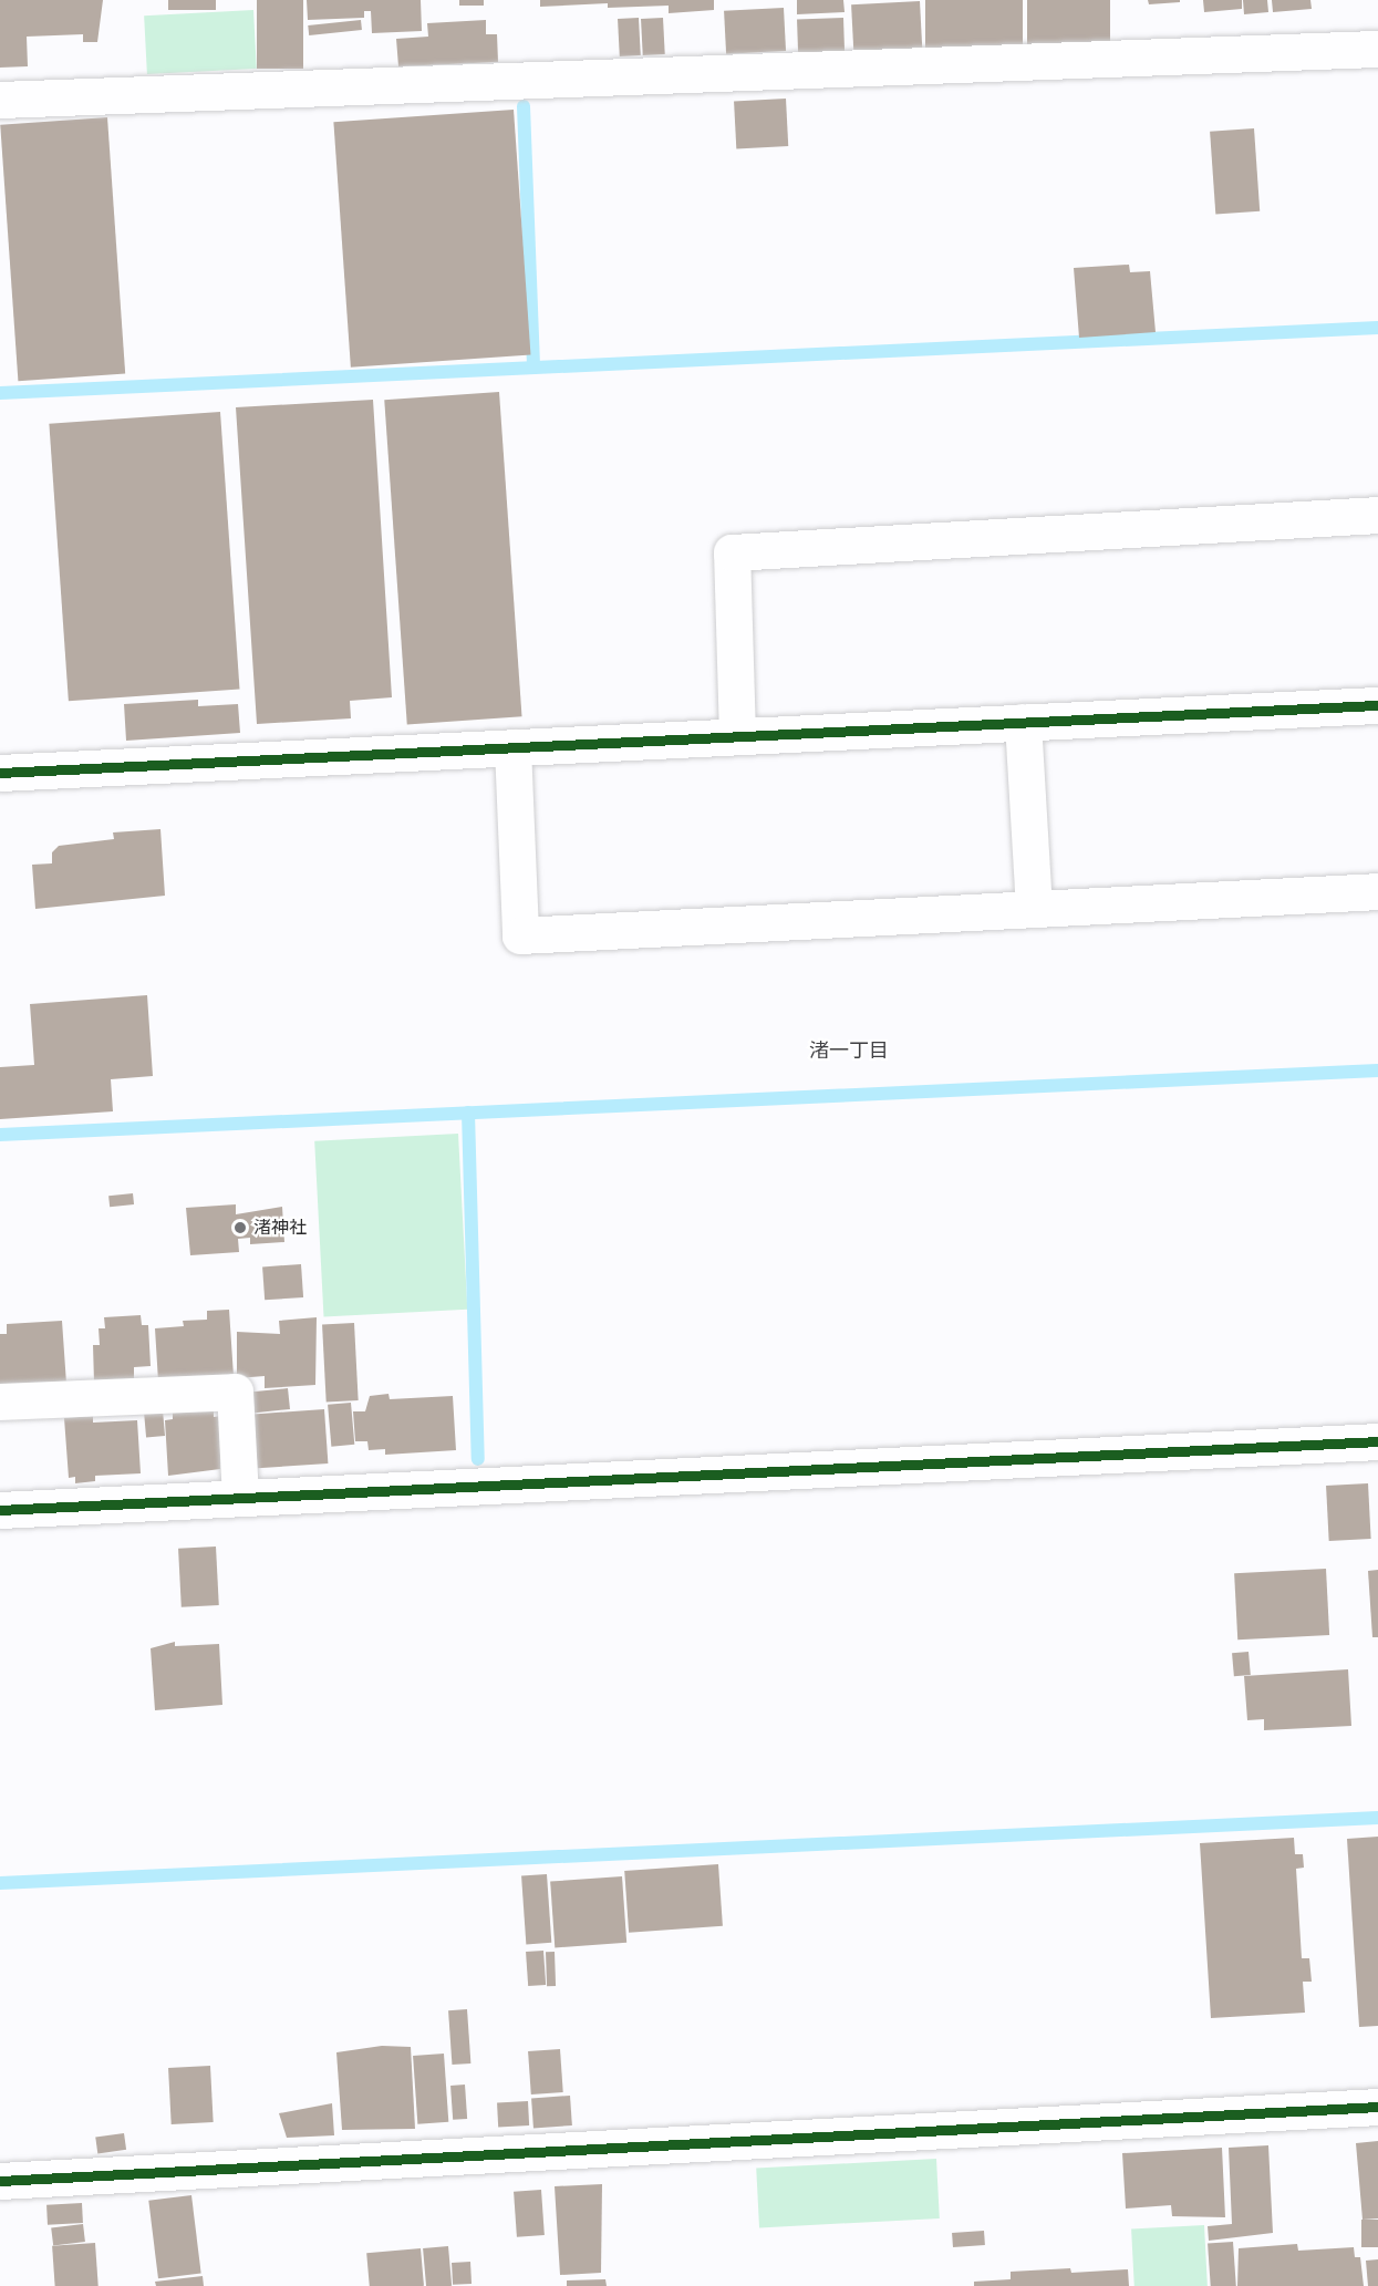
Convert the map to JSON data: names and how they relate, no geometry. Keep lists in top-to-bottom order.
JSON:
{
  "districts": ["渚一丁目"],
  "places": ["渚神社"]
}
